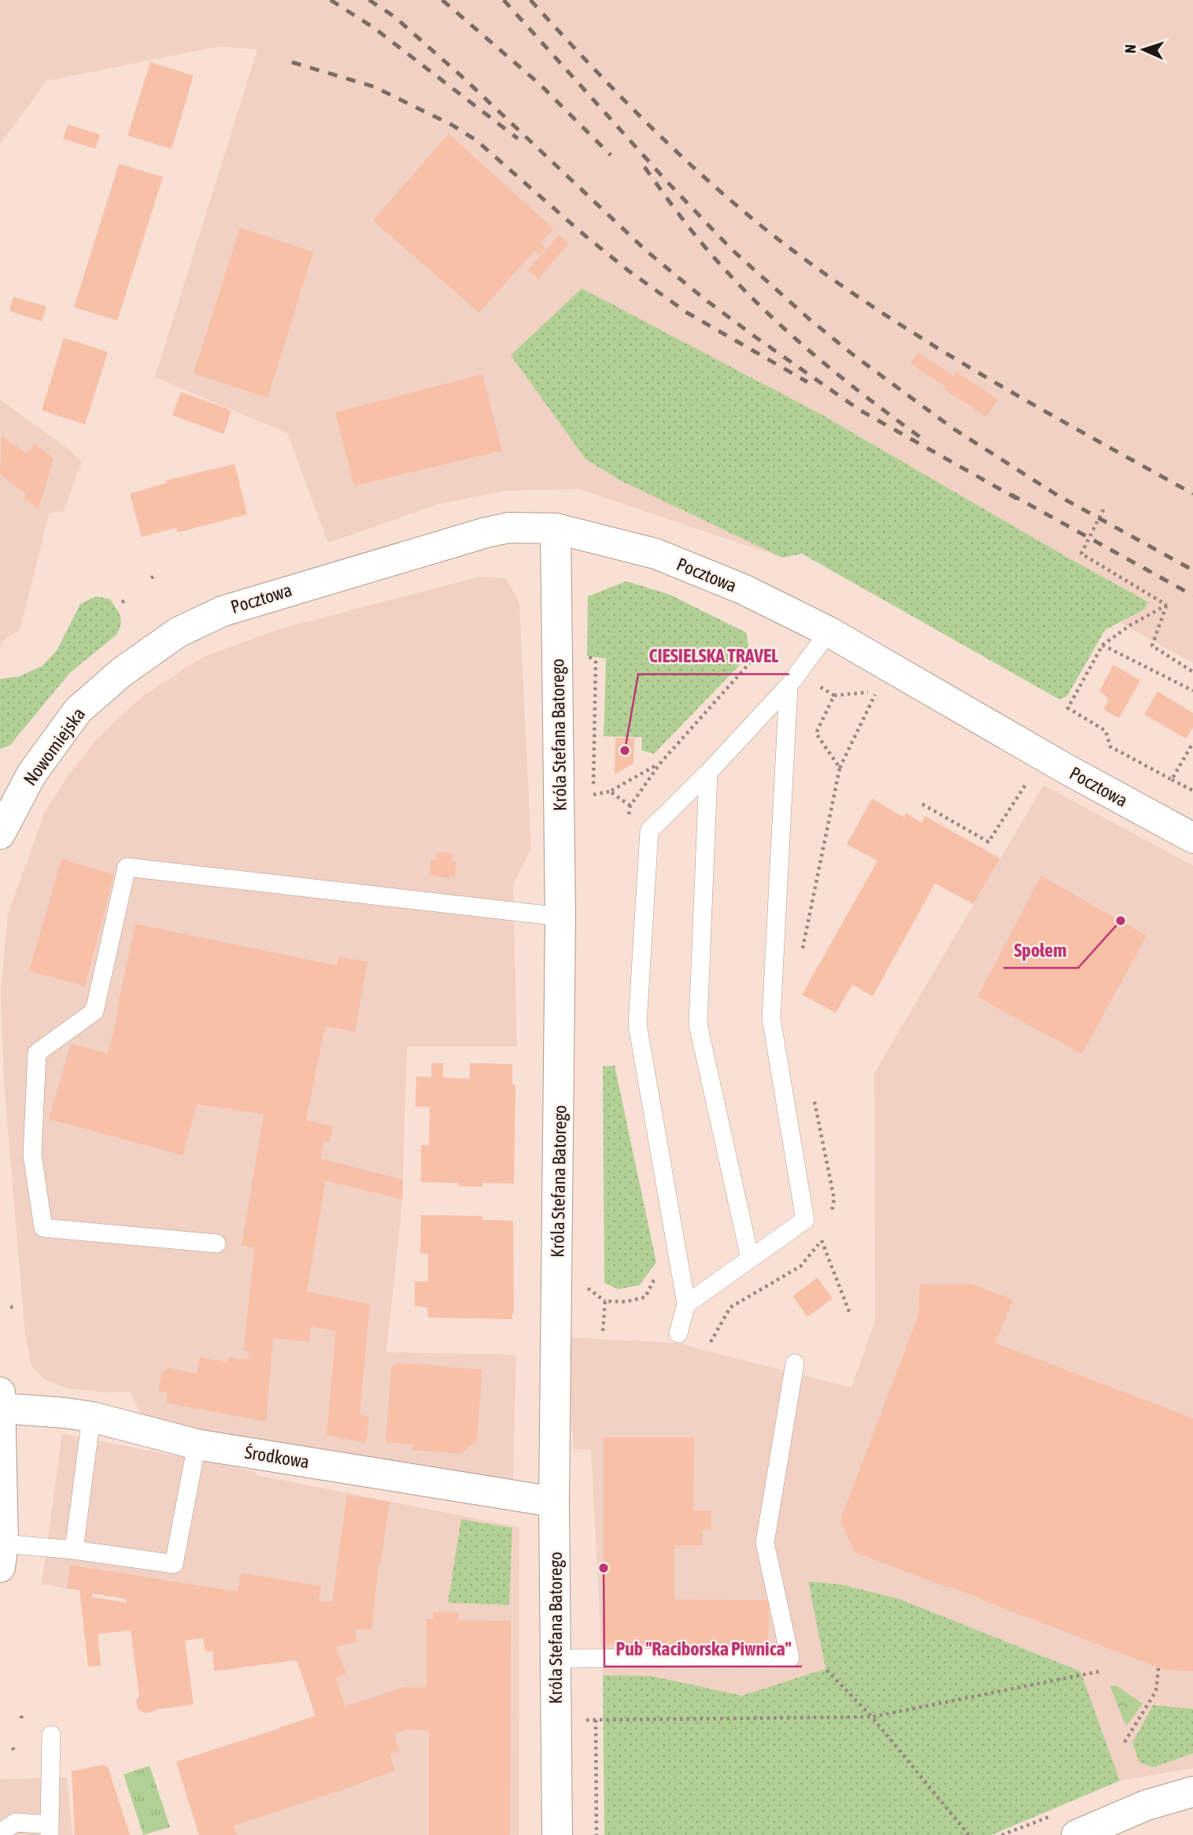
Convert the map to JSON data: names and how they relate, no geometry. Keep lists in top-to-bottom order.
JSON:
{
  "streets": {
    "street": [
      "Pocztowa",
      "Króla Stefana Batorego",
      "Nowomiejska",
      "Środkowa"
    ]
  },
  "crossings": [
    ["Pocztowa", "Króla Stefana Batorego"],
    ["Pocztowa", "Nowomiejska"],
    ["Króla Stefana Batorego", "Środkowa"]
  ],
  "places": ["CIESIELSKA TRAVEL", "Społem", "Pub \"Raciborska Piwnica\""],
  "north": "left"
}
